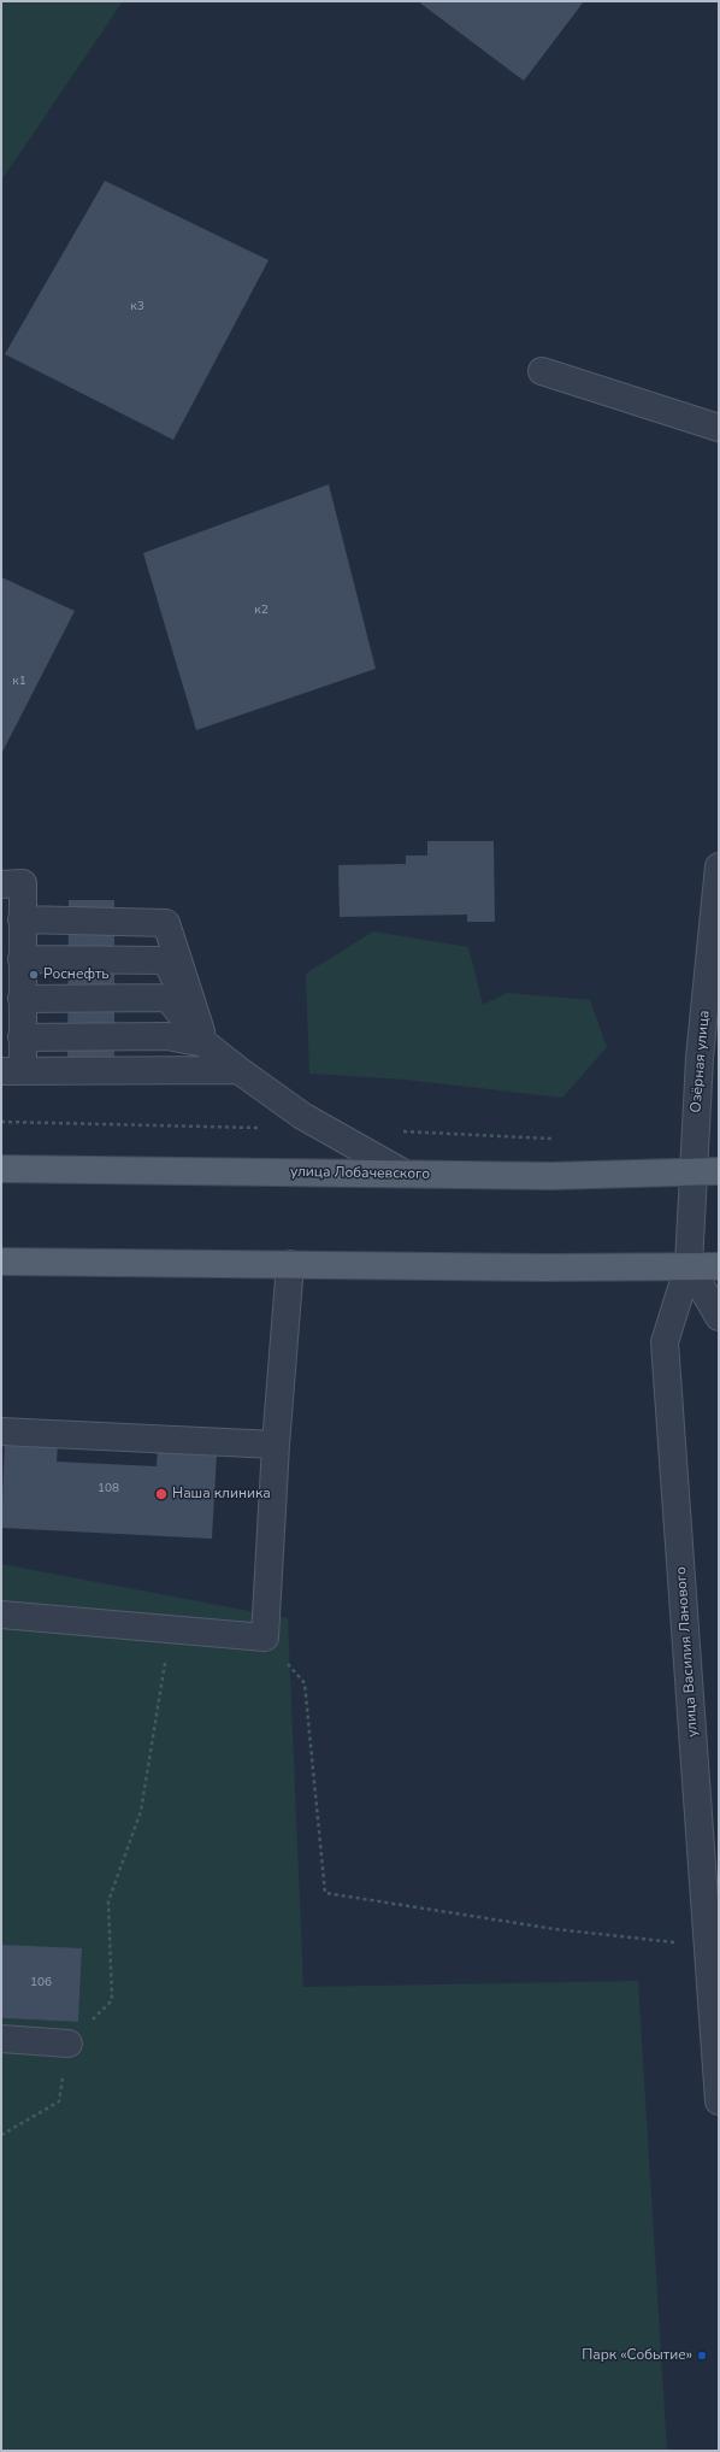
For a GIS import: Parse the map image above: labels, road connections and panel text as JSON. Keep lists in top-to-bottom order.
{
  "streets": {
    "main road": ["улица Лобачевского"],
    "street": ["Озёрная улица", "улица Василия Ланового"]
  },
  "crossings": [
    ["Озёрная улица", "улица Лобачевского"],
    ["Озёрная улица", "улица Василия Ланового"]
  ],
  "places": ["Роснефть", "Наша клиника", "Парк «Событие»"],
  "house_numbers": [
    "к3",
    "к2",
    "к1",
    "108",
    "106"
  ]
}
